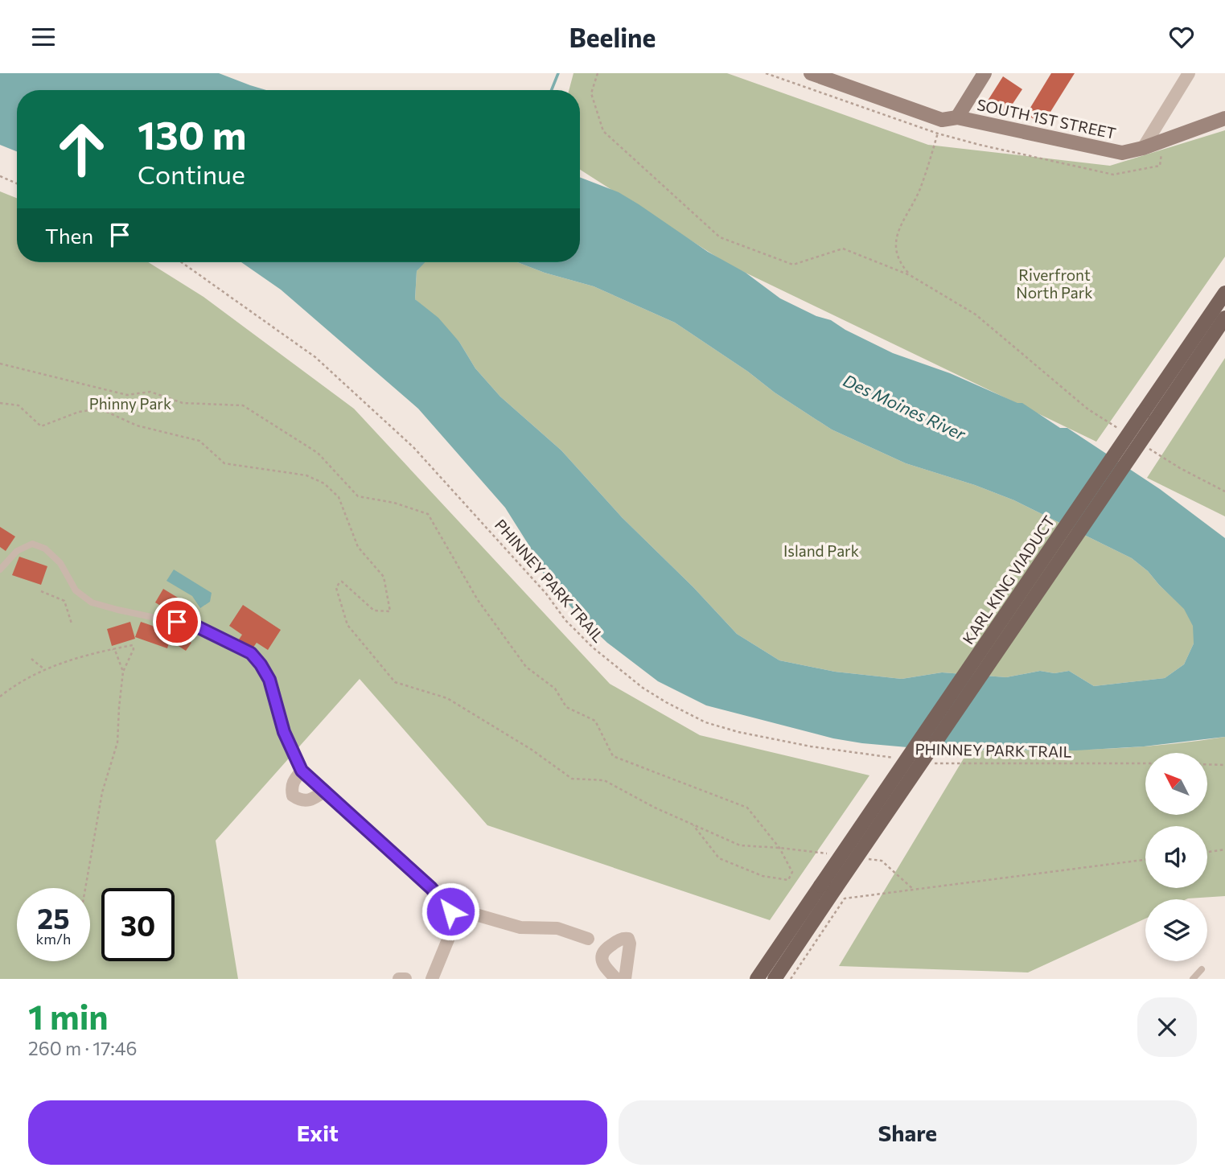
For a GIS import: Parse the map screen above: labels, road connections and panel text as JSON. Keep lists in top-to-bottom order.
{
  "streets": {
    "main road": ["KARL KING VIADUCT"],
    "street": ["SOUTH 1ST STREET"],
    "path": ["PHINNEY PARK TRAIL"]
  },
  "water": ["Des Moines River"],
  "parks": ["Riverfront North Park", "Phinny Park", "Island Park"],
  "north": "top left",
  "page": {
    "header": "Beeline",
    "turn": ["130 m", "Continue"],
    "then": "Then",
    "speed": "25 km/h",
    "limit": "30",
    "heading": ["1 min", "260 m · 17:46"],
    "buttons": ["Exit", "Share"]
  }
}
